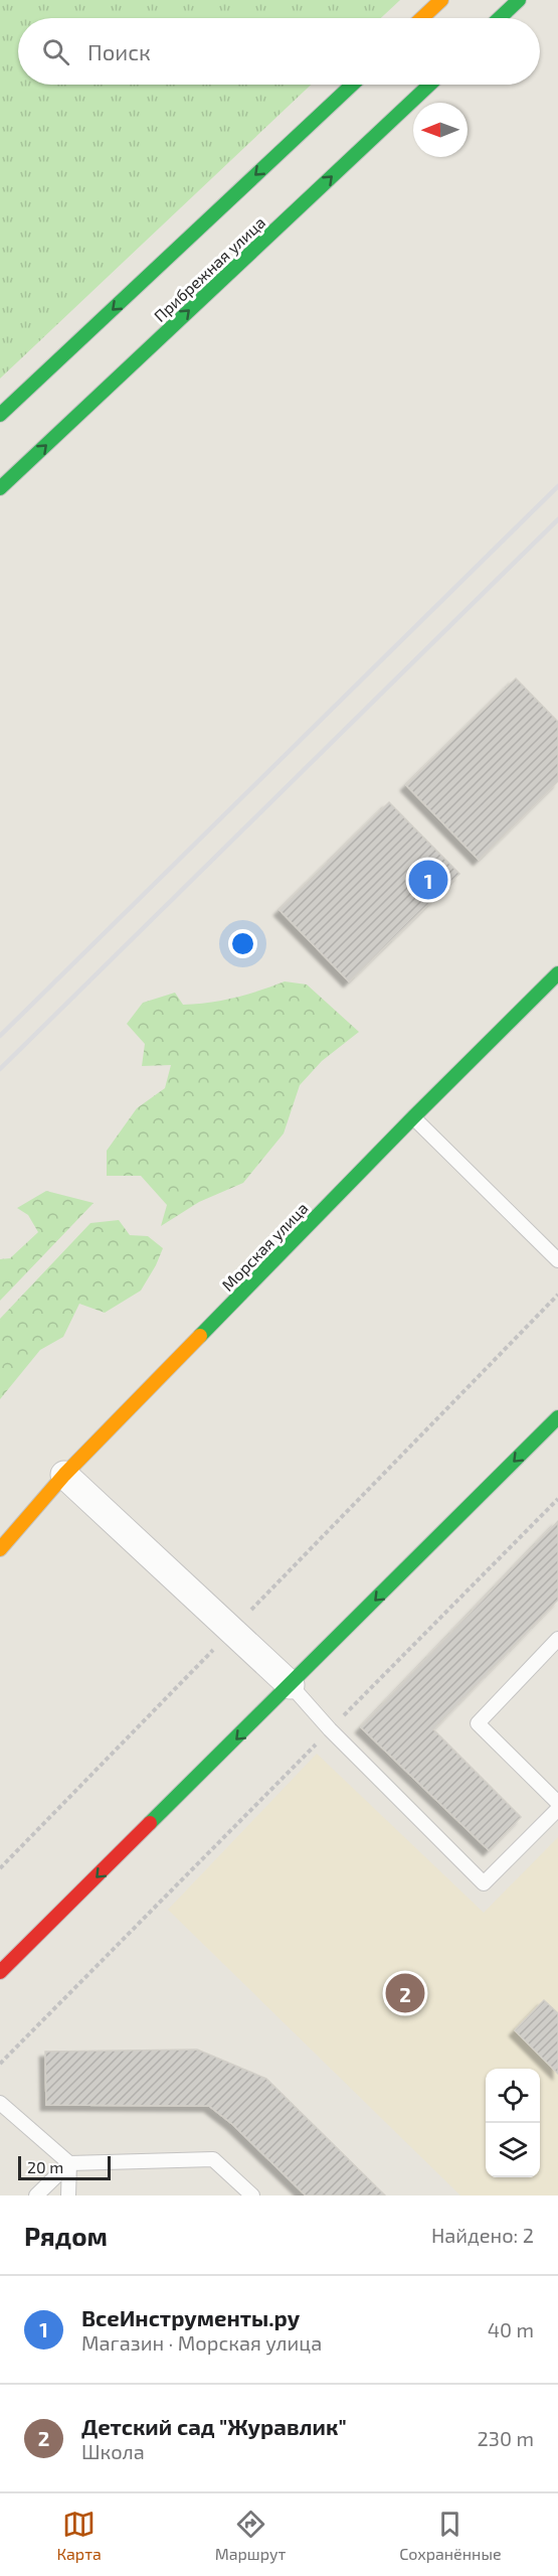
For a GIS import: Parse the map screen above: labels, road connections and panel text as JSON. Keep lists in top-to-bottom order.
{
  "streets": {
    "main road": ["Прибрежная улица", "Морская улица"]
  },
  "scale_bar": "20 m",
  "north": "left",
  "page": {
    "search": "Поиск",
    "pins": ["1", "2"],
    "scale": "20 m",
    "heading": ["Рядом", "Найдено: 2"],
    "list": [
      {
        "mark": "1",
        "name": "ВсеИнструменты.ру",
        "note": "Магазин · Морская улица",
        "value": "40 m"
      },
      {
        "mark": "2",
        "name": "Детский сад \"Журавлик\"",
        "note": "Школа",
        "value": "230 m"
      }
    ],
    "nav": ["Карта", "Маршрут", "Сохранённые"]
  }
}
